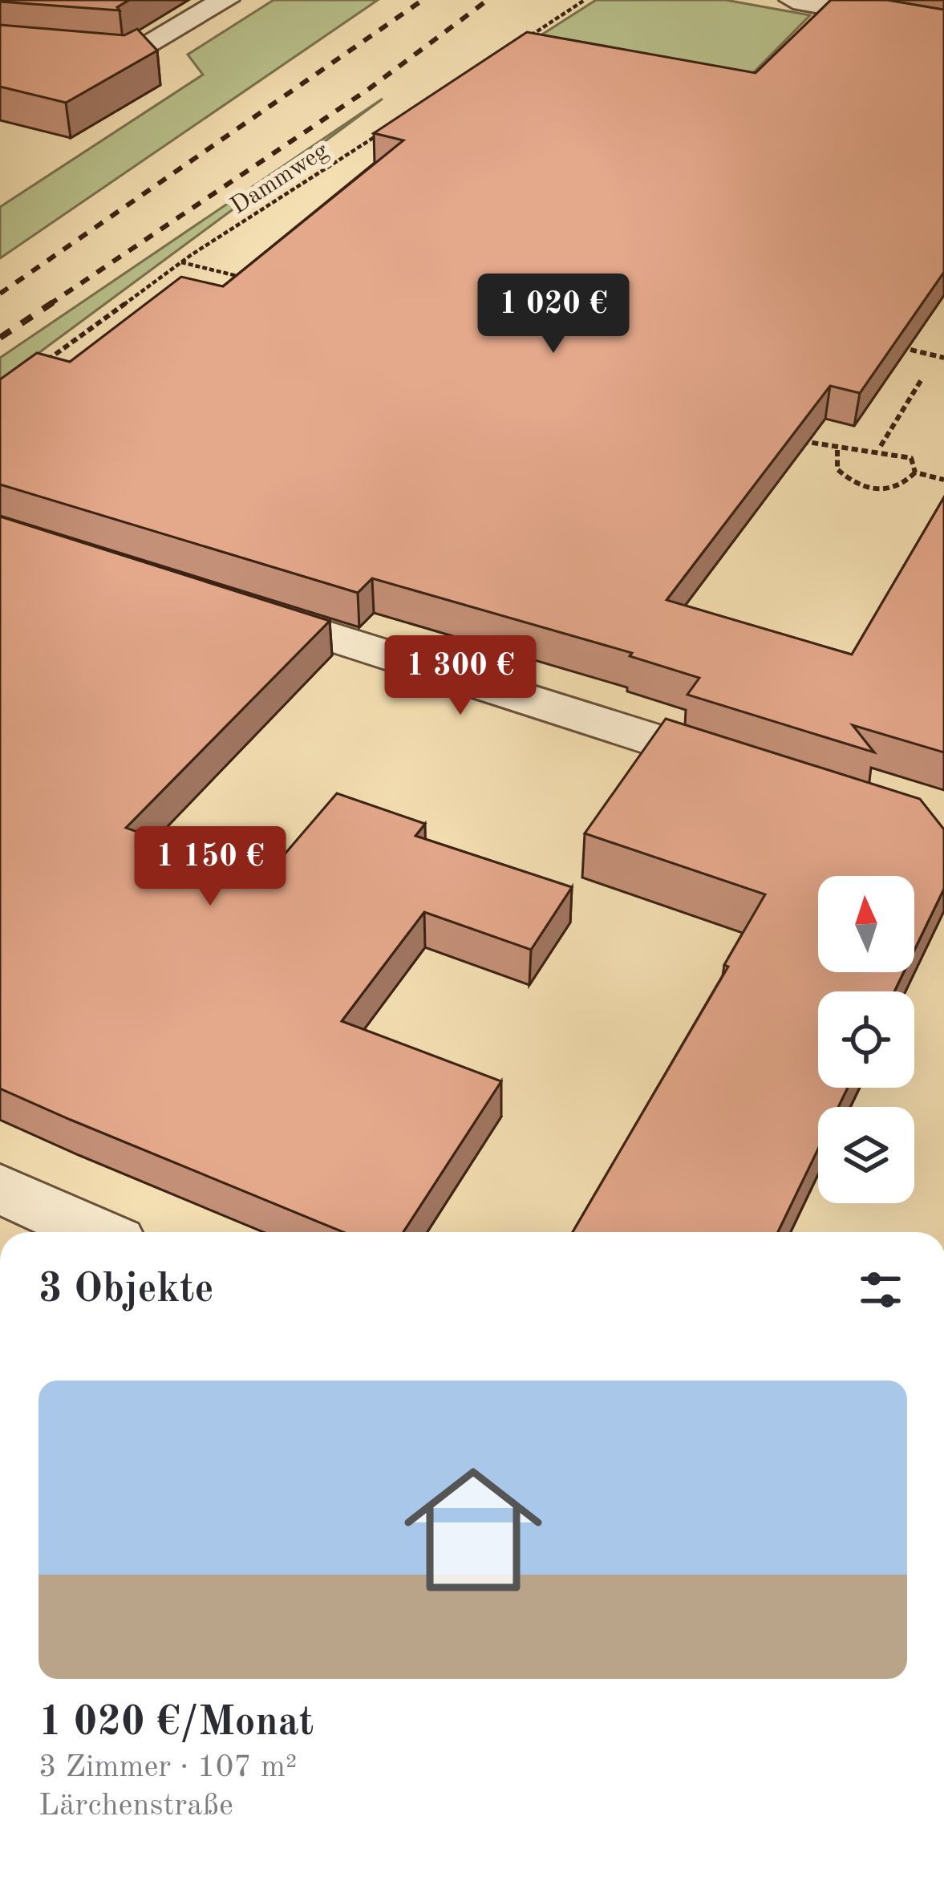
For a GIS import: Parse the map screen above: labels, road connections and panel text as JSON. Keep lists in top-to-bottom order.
{
  "streets": {
    "path": ["Dammweg"]
  },
  "north": "top",
  "page": {
    "price": ["1 020 €", "1 300 €", "1 150 €"],
    "heading": "3 Objekte",
    "list": [
      {
        "name": "1 020 €/Monat",
        "note": "3 Zimmer · 107 m² · Lärchenstraße"
      }
    ]
  }
}
